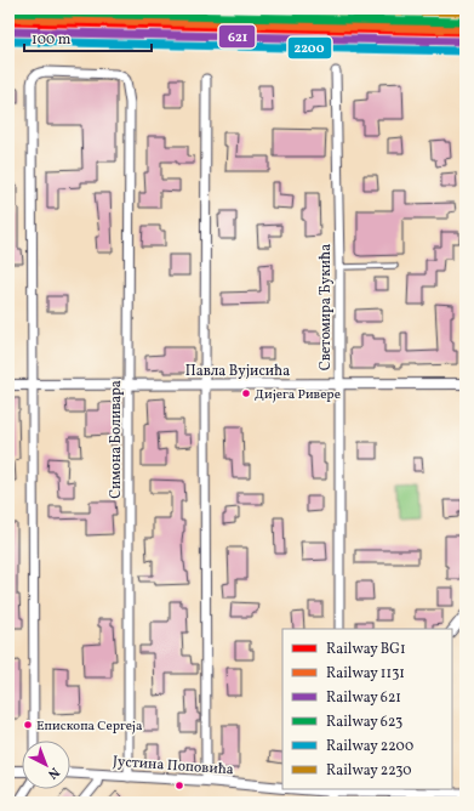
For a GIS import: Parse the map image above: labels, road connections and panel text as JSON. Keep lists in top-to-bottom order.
{
  "streets": {
    "street": [
      "Светомира Ђукића",
      "Павла Вујисића",
      "Симона Боливара",
      "Јустина Поповића"
    ]
  },
  "crossings": [
    ["Светомира Ђукића", "Павла Вујисића"],
    ["Павла Вујисића", "Симона Боливара"],
    ["Симона Боливара", "Јустина Поповића"]
  ],
  "places": ["Дијега Ривере", "Епископа Сергеја"],
  "lines": [
    "rail line 2230",
    "rail line 623",
    "rail line 1131",
    "rail line BG1",
    "rail line 621",
    "rail line 2200"
  ],
  "legend": [
    "Railway BG1",
    "Railway 1131",
    "Railway 621",
    "Railway 623",
    "Railway 2200",
    "Railway 2230"
  ],
  "scale_bar": "100 m",
  "north": "bottom right"
}
